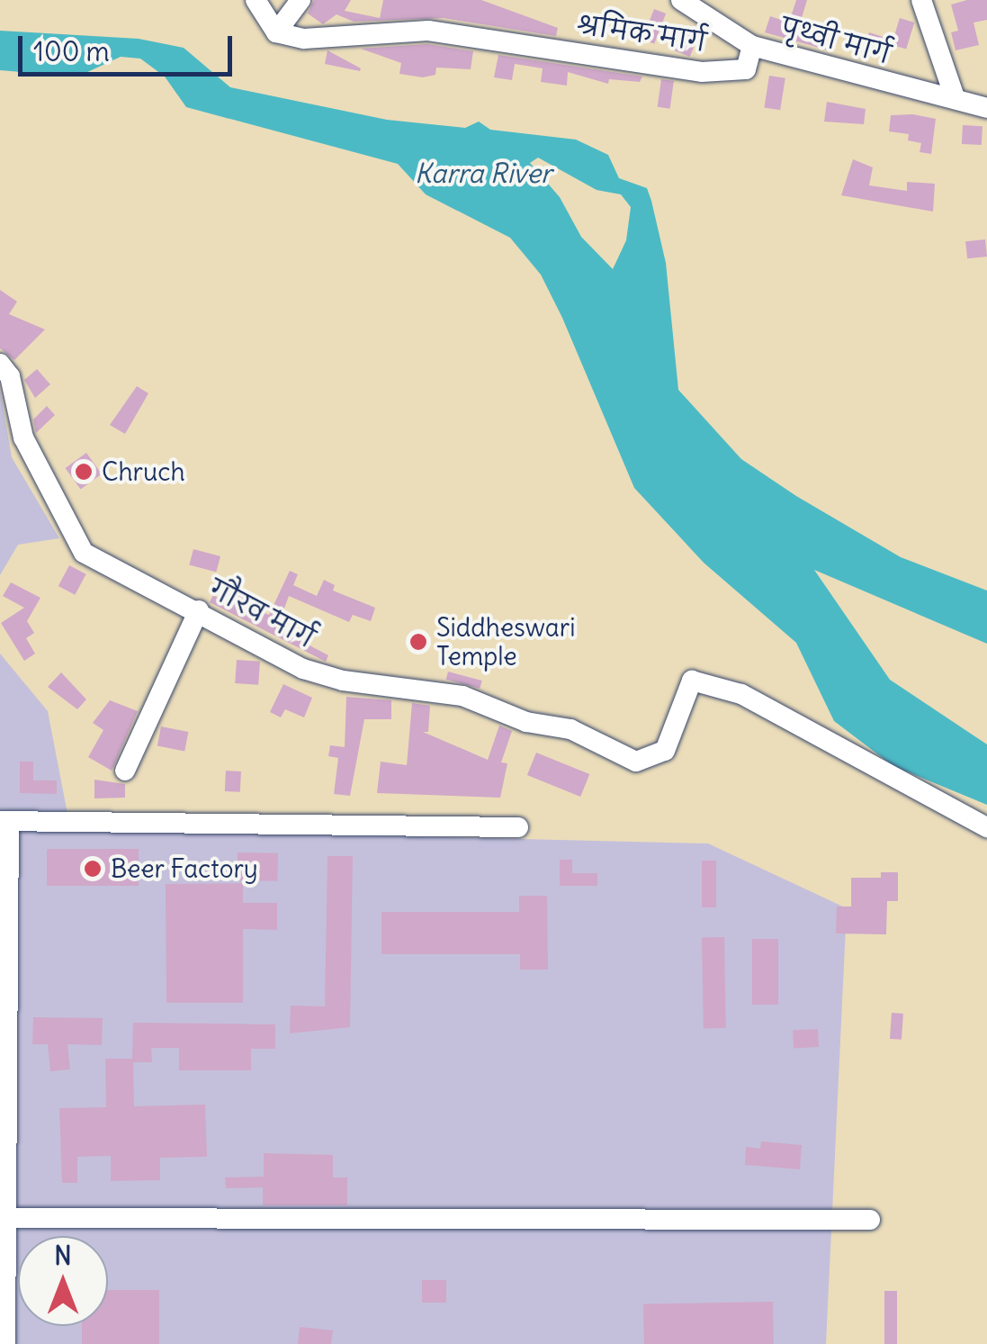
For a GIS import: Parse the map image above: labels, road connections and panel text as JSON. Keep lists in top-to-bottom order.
{
  "streets": {
    "street": ["श्रमिक मार्ग", "पृथ्वी मार्ग", "गौरव मार्ग"]
  },
  "crossings": [
    ["श्रमिक मार्ग", "पृथ्वी मार्ग"]
  ],
  "water": ["Karra River"],
  "places": ["Chruch", "Siddheswari Temple", "Beer Factory"],
  "scale_bar": "100 m",
  "north": "top"
}
